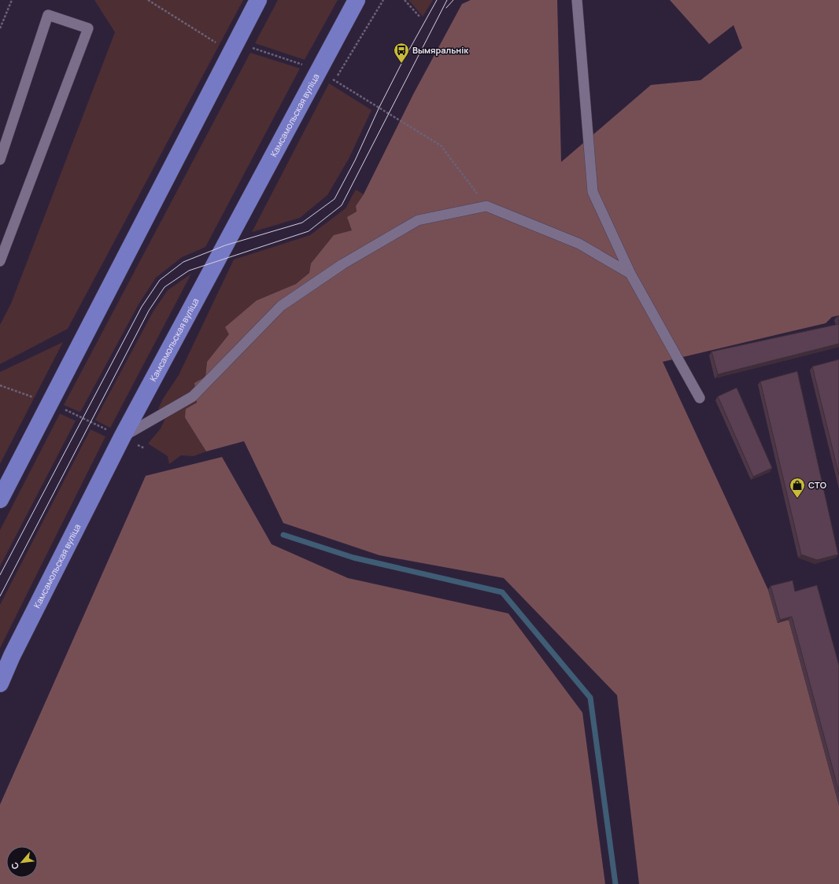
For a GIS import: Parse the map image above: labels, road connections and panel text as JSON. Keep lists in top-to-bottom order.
{
  "streets": {
    "main road": ["Камсамольская вуліца"]
  },
  "places": {
    "bus stop": ["Вымяральнік"],
    "shop": ["СТО"]
  },
  "north": "bottom left"
}
